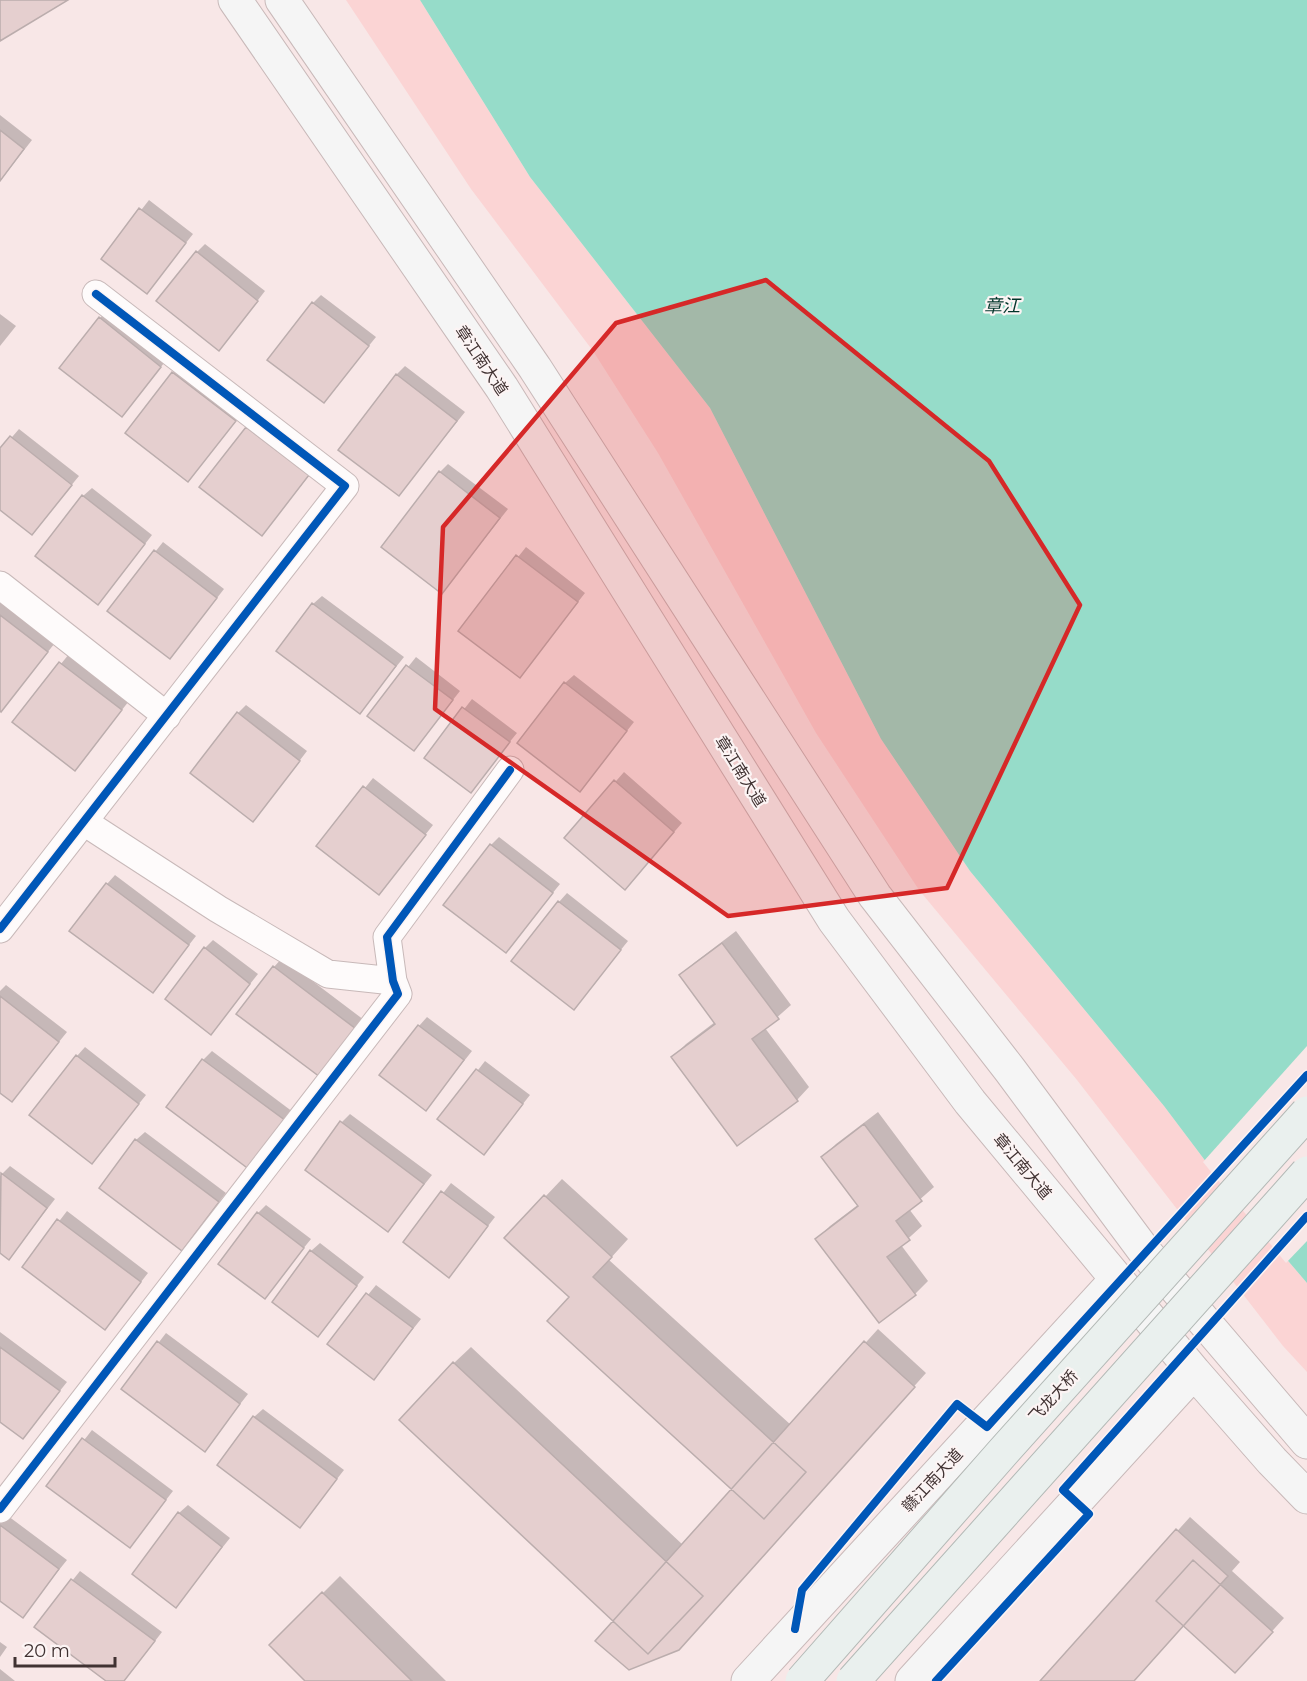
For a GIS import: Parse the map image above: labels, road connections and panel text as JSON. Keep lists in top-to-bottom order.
{
  "streets": {
    "main road": ["章江南大道", "飞龙大桥", "赣江南大道"]
  },
  "crossings": [
    ["章江南大道", "赣江南大道"]
  ],
  "water": ["章江"],
  "scale_bar": "20 m"
}
